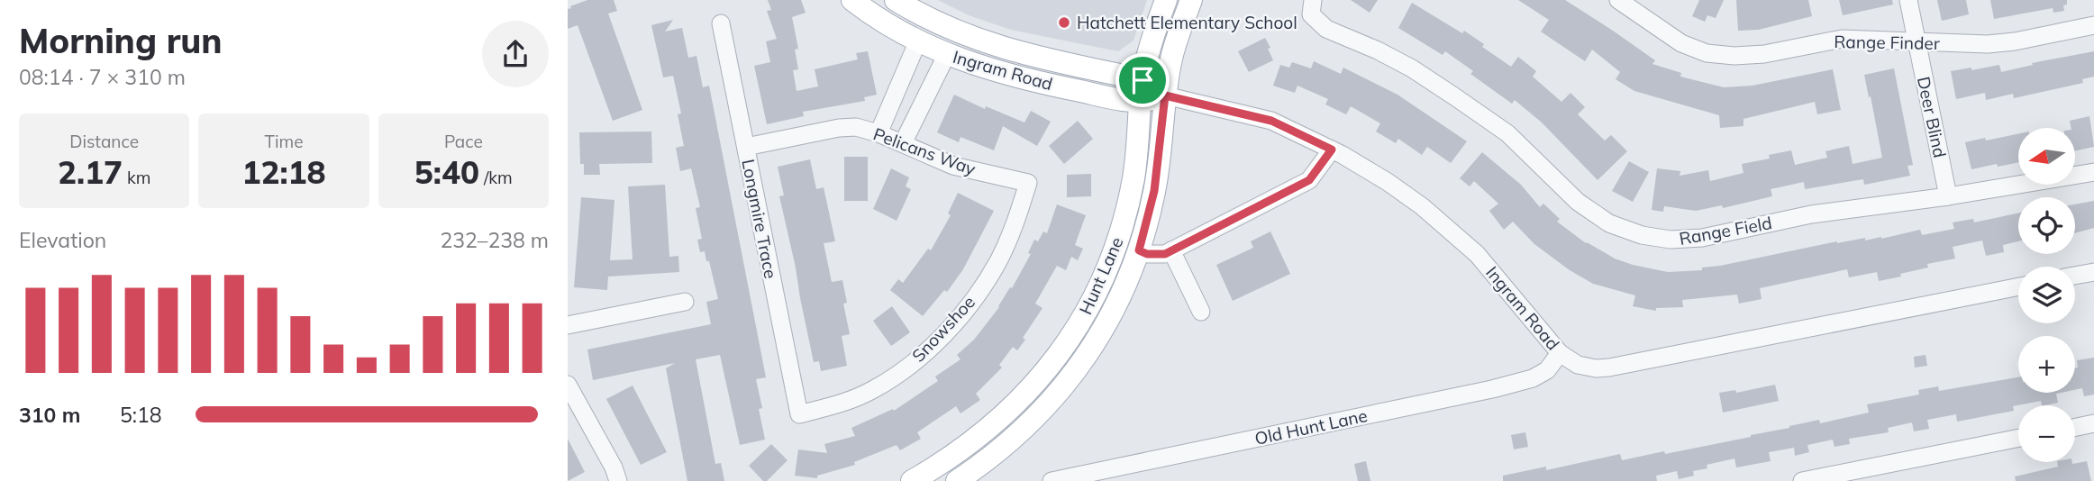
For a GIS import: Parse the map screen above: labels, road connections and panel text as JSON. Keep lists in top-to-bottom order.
{
  "streets": {
    "main road": ["Ingram Road", "Hunt Lane"],
    "street": [
      "Range Finder",
      "Deer Blind",
      "Pelicans Way",
      "Longmire Trace",
      "Range Field",
      "Snowshoe",
      "Old Hunt Lane"
    ]
  },
  "crossings": [
    ["Range Finder", "Deer Blind"],
    ["Ingram Road", "Hunt Lane"],
    ["Ingram Road", "Old Hunt Lane"],
    ["Deer Blind", "Range Field"],
    ["Pelicans Way", "Longmire Trace"],
    ["Pelicans Way", "Snowshoe"],
    ["Longmire Trace", "Snowshoe"]
  ],
  "places": ["Hatchett Elementary School"],
  "north": "left",
  "page": {
    "heading": ["Morning run", "08:14 · 7 × 310 m"],
    "stats": [
      ["Distance", "2.17 km"],
      ["Time", "12:18"],
      ["Pace", "5:40 /km"]
    ],
    "map_buttons": ["+", "−"],
    "chart": ["Elevation", "232–238 m"],
    "list": [
      {
        "name": "310 m",
        "note": "5:18"
      }
    ]
  }
}
